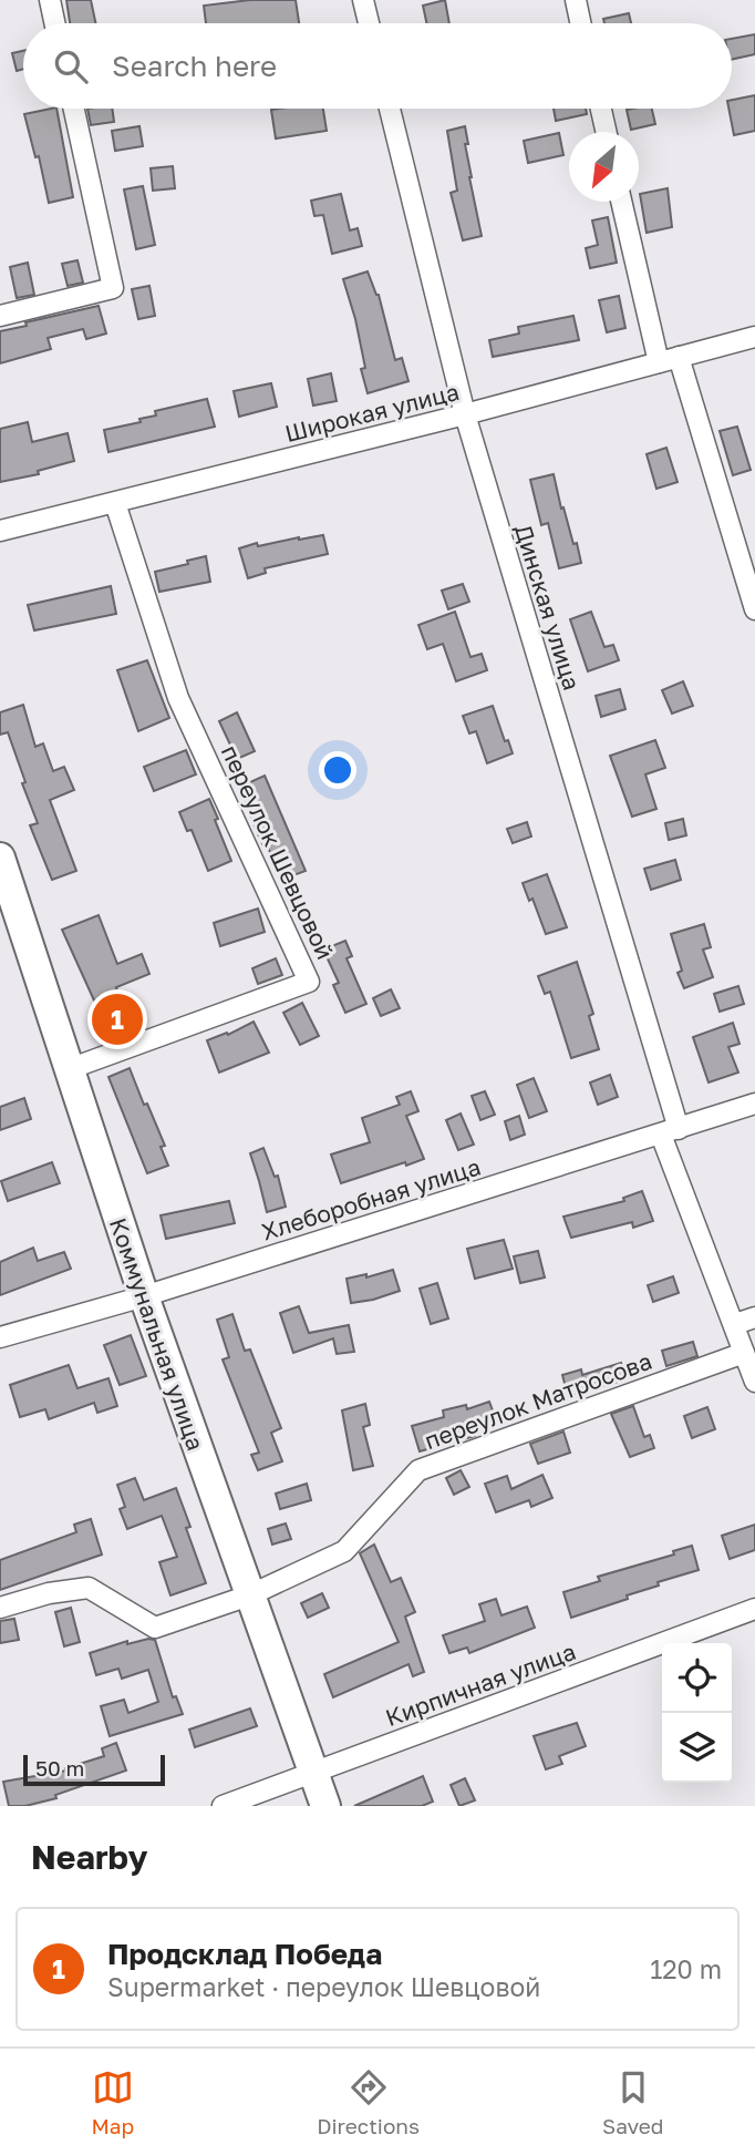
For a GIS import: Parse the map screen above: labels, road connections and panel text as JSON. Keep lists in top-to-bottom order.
{
  "streets": {
    "street": [
      "Широкая улица",
      "Динская улица",
      "переулок Шевцовой",
      "Хлеборобная улица",
      "Коммунальная улица",
      "переулок Матросова",
      "Кирпичная улица"
    ]
  },
  "crossings": [
    ["Широкая улица", "Динская улица"],
    ["Широкая улица", "переулок Шевцовой"],
    ["Динская улица", "Хлеборобная улица"],
    ["Динская улица", "переулок Матросова"],
    ["переулок Шевцовой", "Коммунальная улица"],
    ["Хлеборобная улица", "Коммунальная улица"],
    ["Коммунальная улица", "переулок Матросова"],
    ["Коммунальная улица", "Кирпичная улица"]
  ],
  "scale_bar": "50 m",
  "north": "bottom left",
  "page": {
    "search": "Search here",
    "pins": "1",
    "scale": "50 m",
    "heading": "Nearby",
    "list": [
      {
        "mark": "1",
        "name": "Продсклад Победа",
        "note": "Supermarket · переулок Шевцовой",
        "value": "120 m"
      }
    ],
    "nav": ["Map", "Directions", "Saved"]
  }
}
